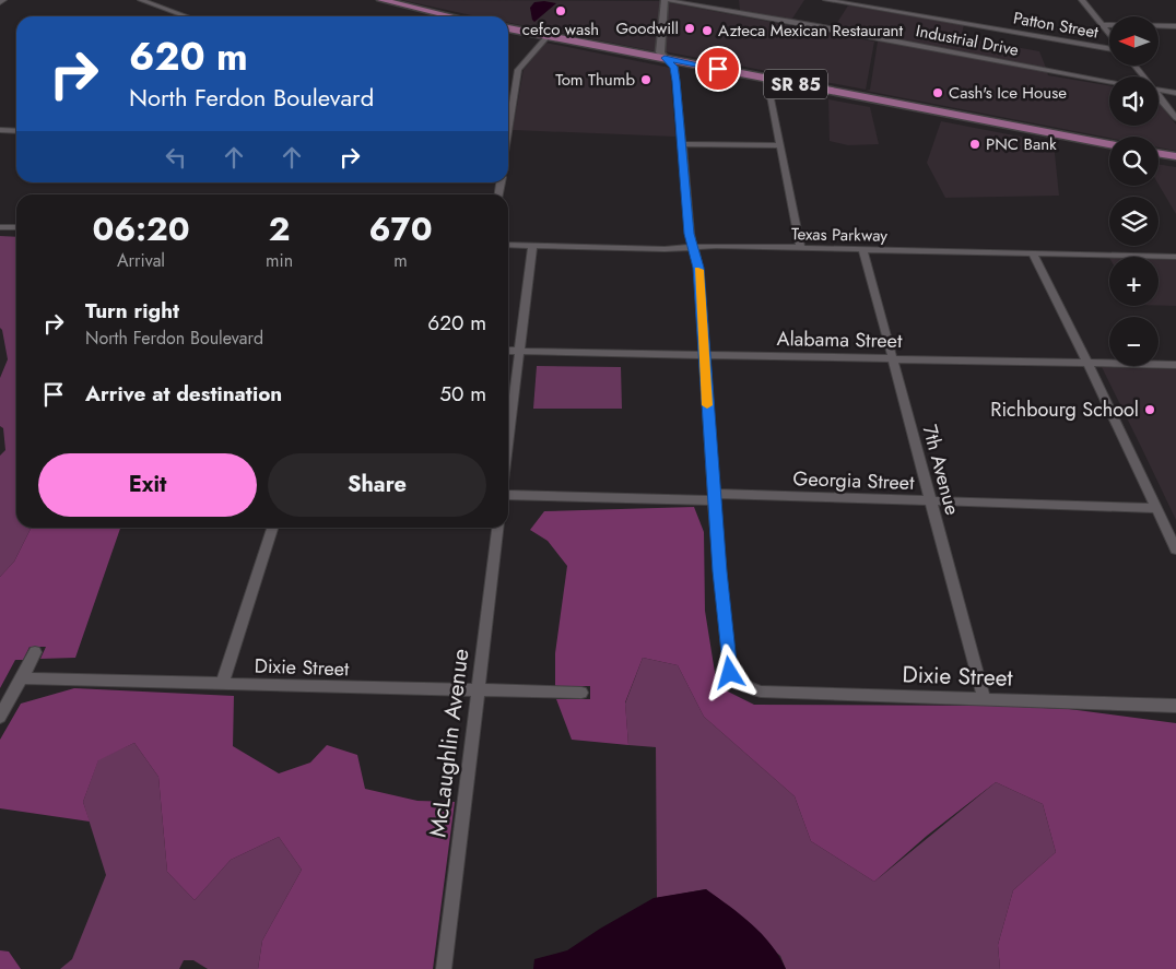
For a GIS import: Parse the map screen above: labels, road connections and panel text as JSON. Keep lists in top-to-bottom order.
{
  "streets": {
    "main road": ["SR 85"],
    "street": [
      "Patton Street",
      "Industrial Drive",
      "Texas Parkway",
      "Alabama Street",
      "7th Avenue",
      "Georgia Street",
      "Dixie Street",
      "McLaughlin Avenue"
    ]
  },
  "crossings": [
    ["Texas Parkway", "7th Avenue"],
    ["Alabama Street", "7th Avenue"],
    ["7th Avenue", "Georgia Street"],
    ["7th Avenue", "Dixie Street"],
    ["Georgia Street", "Dixie Street"],
    ["Dixie Street", "McLaughlin Avenue"]
  ],
  "places": [
    "cefco wash",
    "Goodwill",
    "Azteca Mexican Restaurant",
    "Tom Thumb",
    "Cash's Ice House",
    "PNC Bank",
    "Richbourg School"
  ],
  "north": "left",
  "page": {
    "map_buttons": ["+", "−"],
    "turn": ["620 m", "North Ferdon Boulevard"],
    "eta": [
      "06:20",
      "Arrival",
      "2",
      "min",
      "670",
      "m"
    ],
    "list": [
      {
        "name": "Turn right",
        "note": "North Ferdon Boulevard",
        "value": "620 m"
      },
      {
        "name": "Arrive at destination",
        "value": "50 m"
      }
    ],
    "buttons": ["Exit", "Share"]
  }
}
